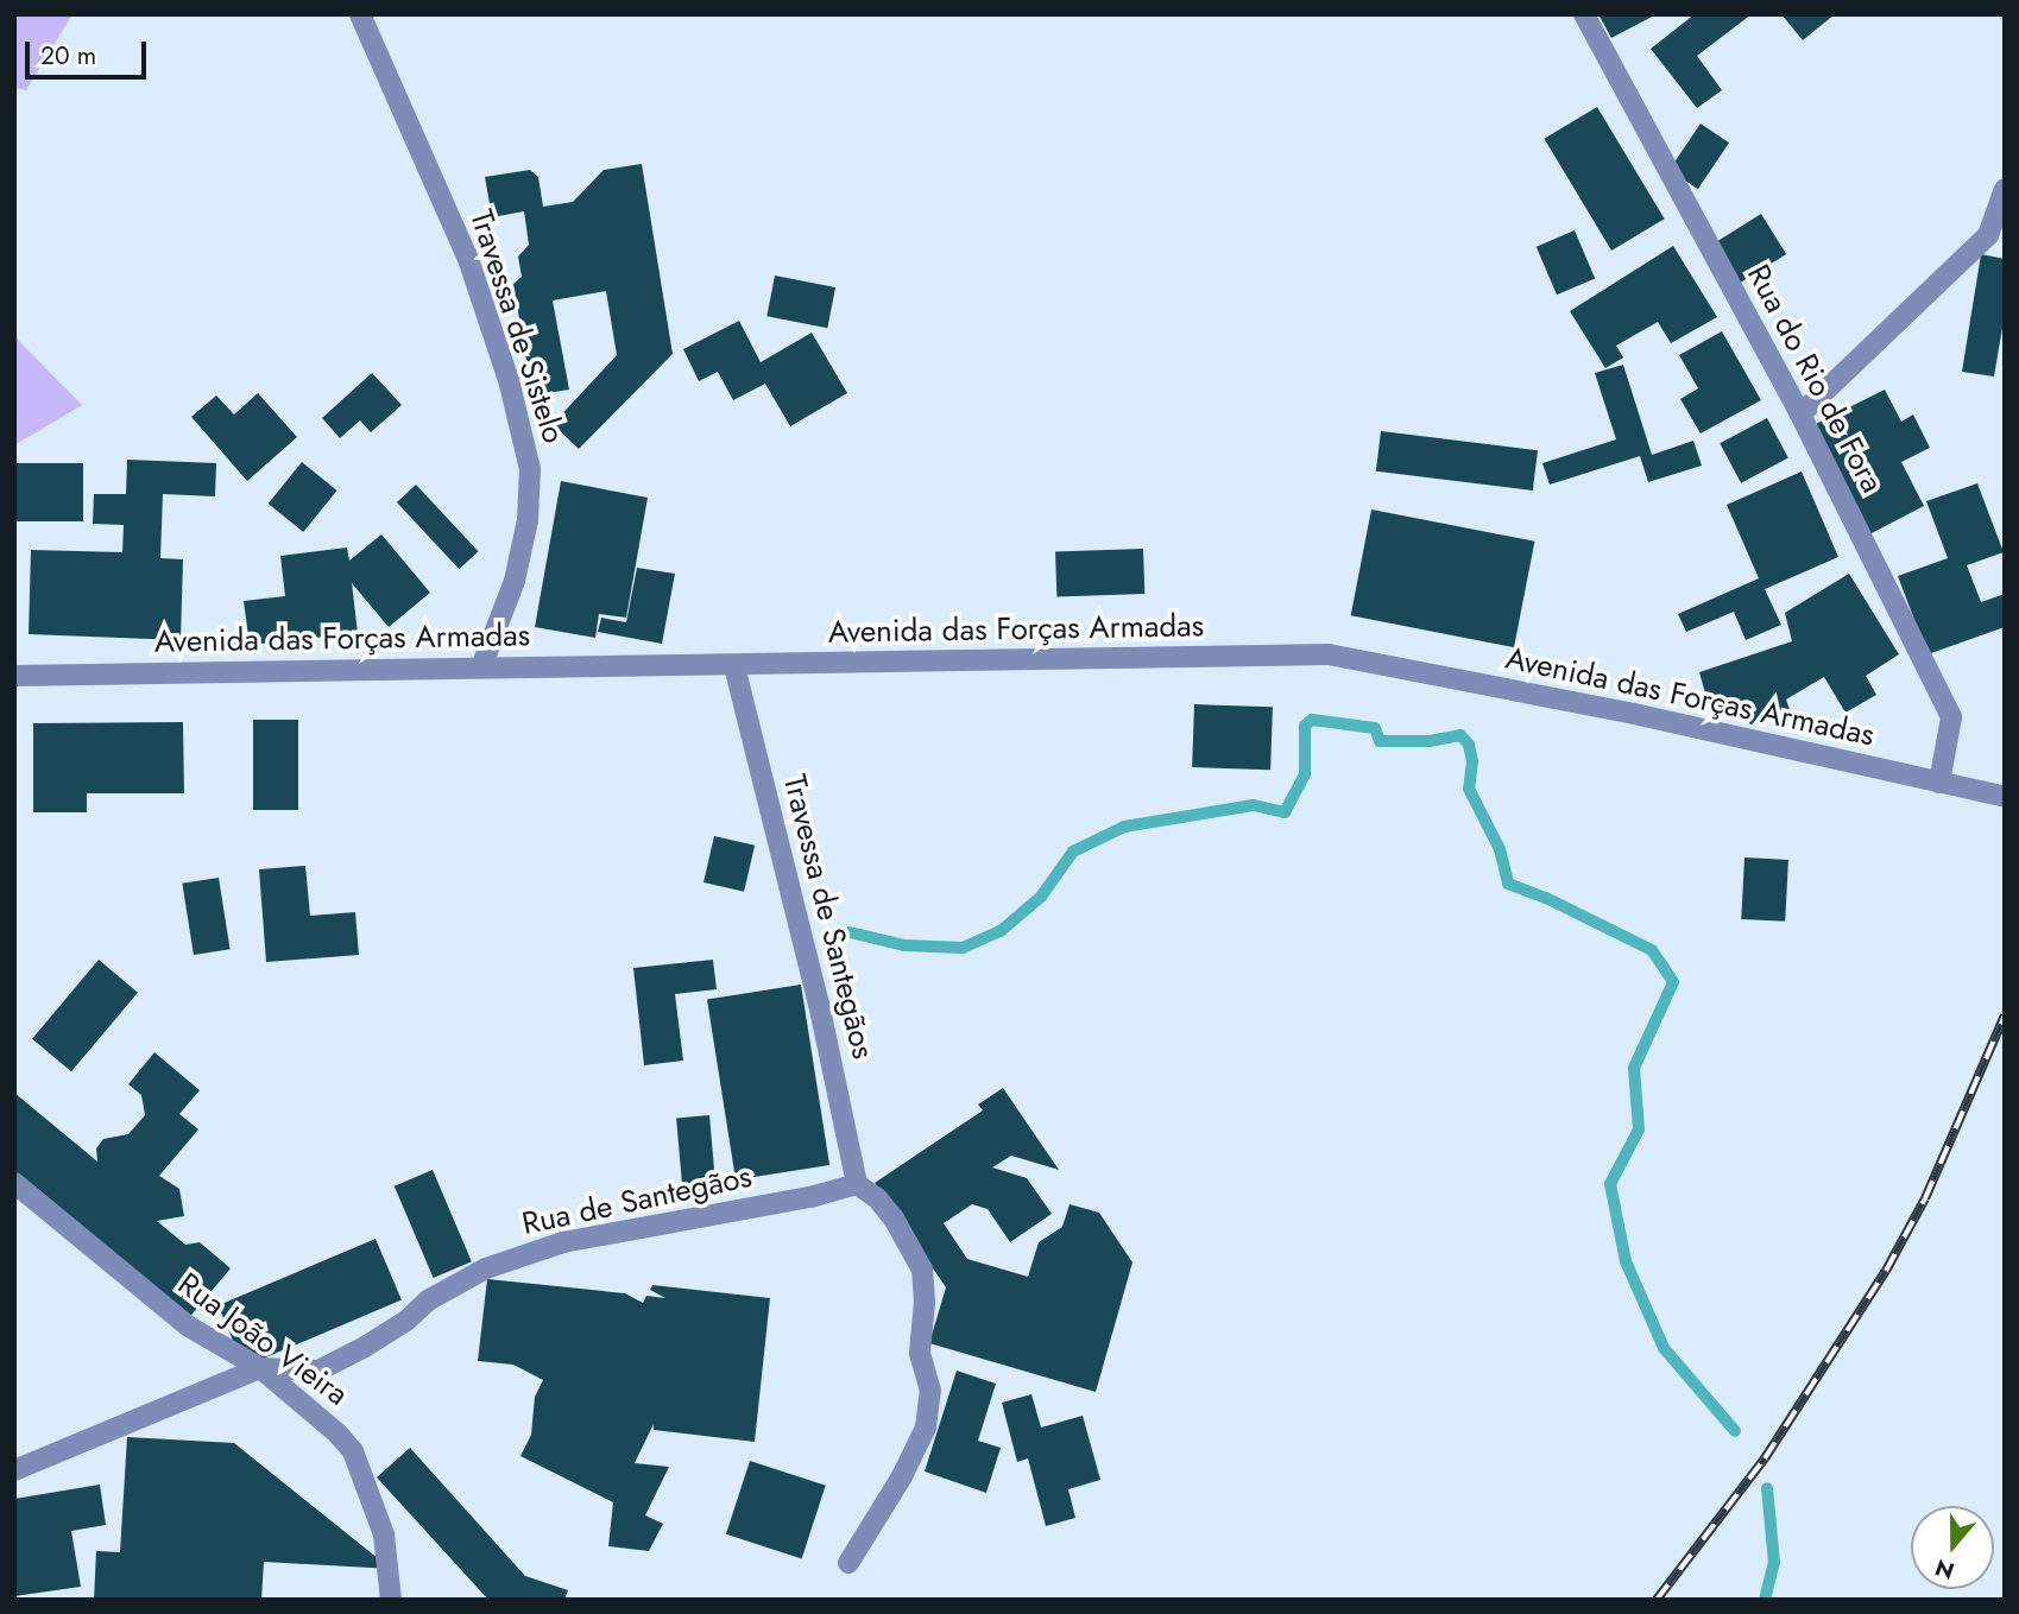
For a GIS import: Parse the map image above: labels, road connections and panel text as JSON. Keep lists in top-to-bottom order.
{
  "streets": {
    "street": [
      "Travessa de Sistelo",
      "Rua do Rio de Fora",
      "Avenida das Forças Armadas",
      "Travessa de Santegãos",
      "Rua de Santegãos",
      "Rua João Vieira"
    ]
  },
  "crossings": [
    ["Travessa de Sistelo", "Avenida das Forças Armadas"],
    ["Rua do Rio de Fora", "Avenida das Forças Armadas"],
    ["Avenida das Forças Armadas", "Travessa de Santegãos"],
    ["Travessa de Santegãos", "Rua de Santegãos"],
    ["Rua de Santegãos", "Rua João Vieira"]
  ],
  "scale_bar": "20 m",
  "north": "bottom"
}
